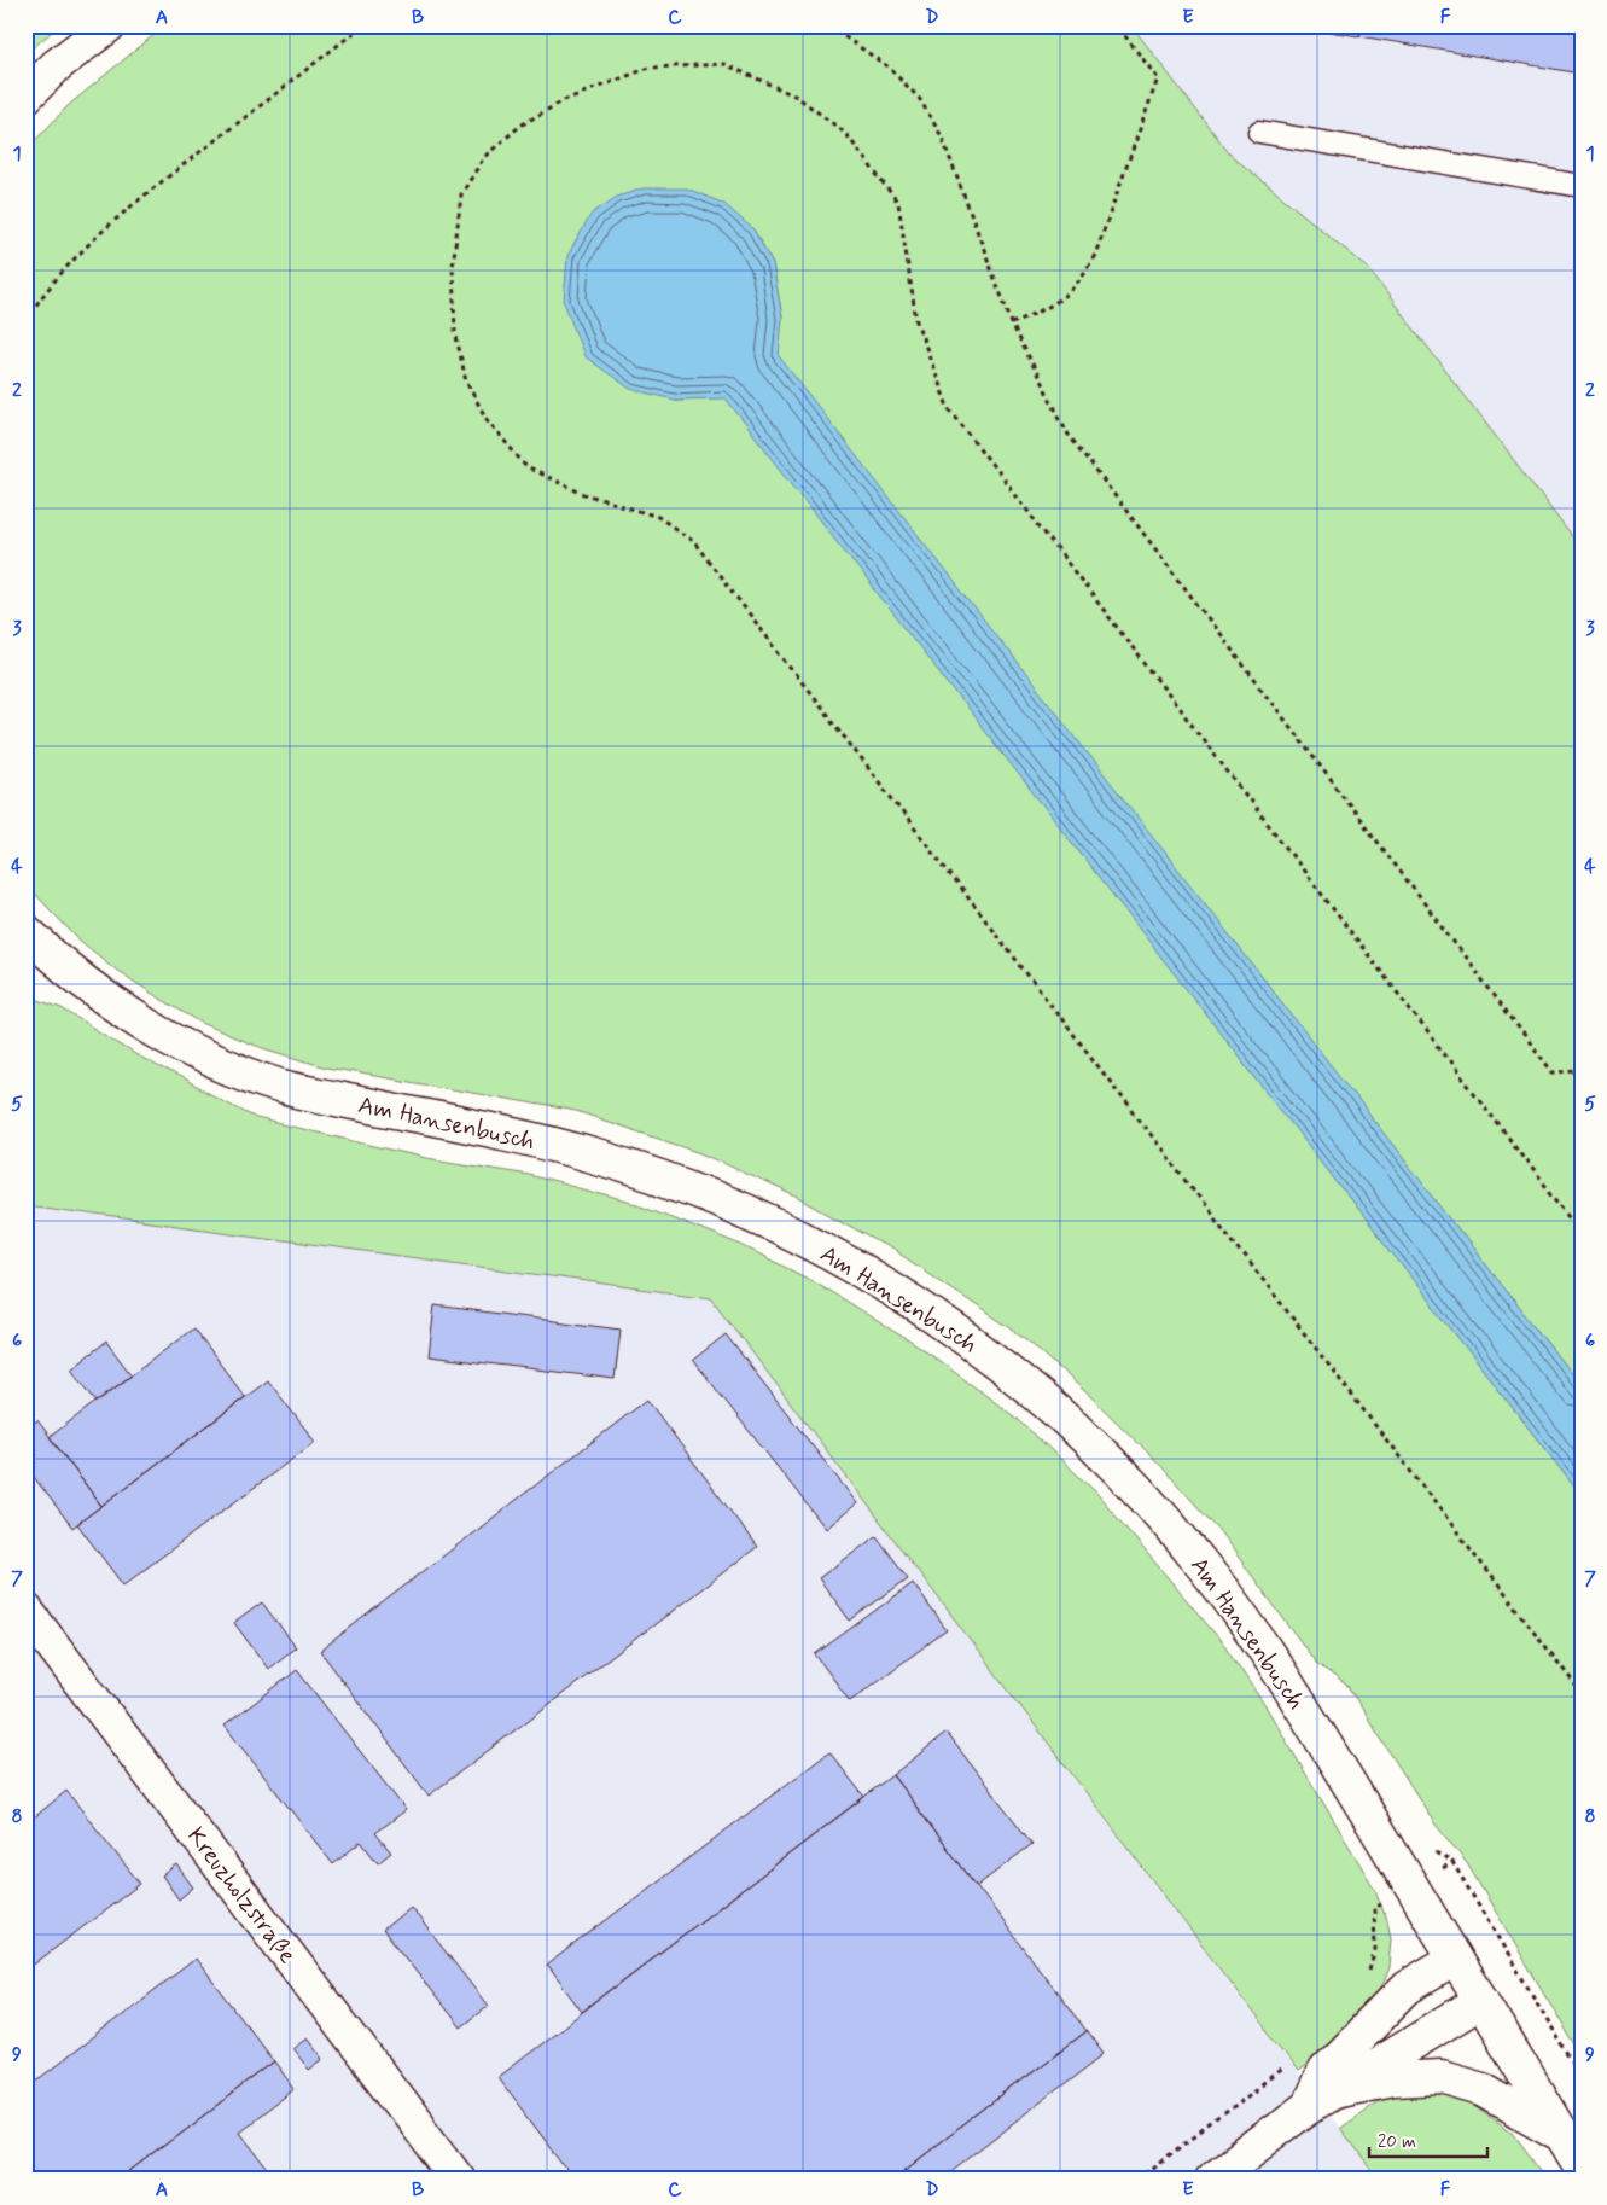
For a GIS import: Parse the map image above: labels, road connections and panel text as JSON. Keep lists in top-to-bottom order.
{
  "streets": {
    "main road": ["Am Hansenbusch", "Kreuzholzstraße"]
  },
  "scale_bar": "20 m",
  "grid": {
    "columns": [
      "A",
      "B",
      "C",
      "D",
      "E",
      "F"
    ],
    "rows": [
      "1",
      "2",
      "3",
      "4",
      "5",
      "6",
      "7",
      "8",
      "9"
    ]
  }
}
